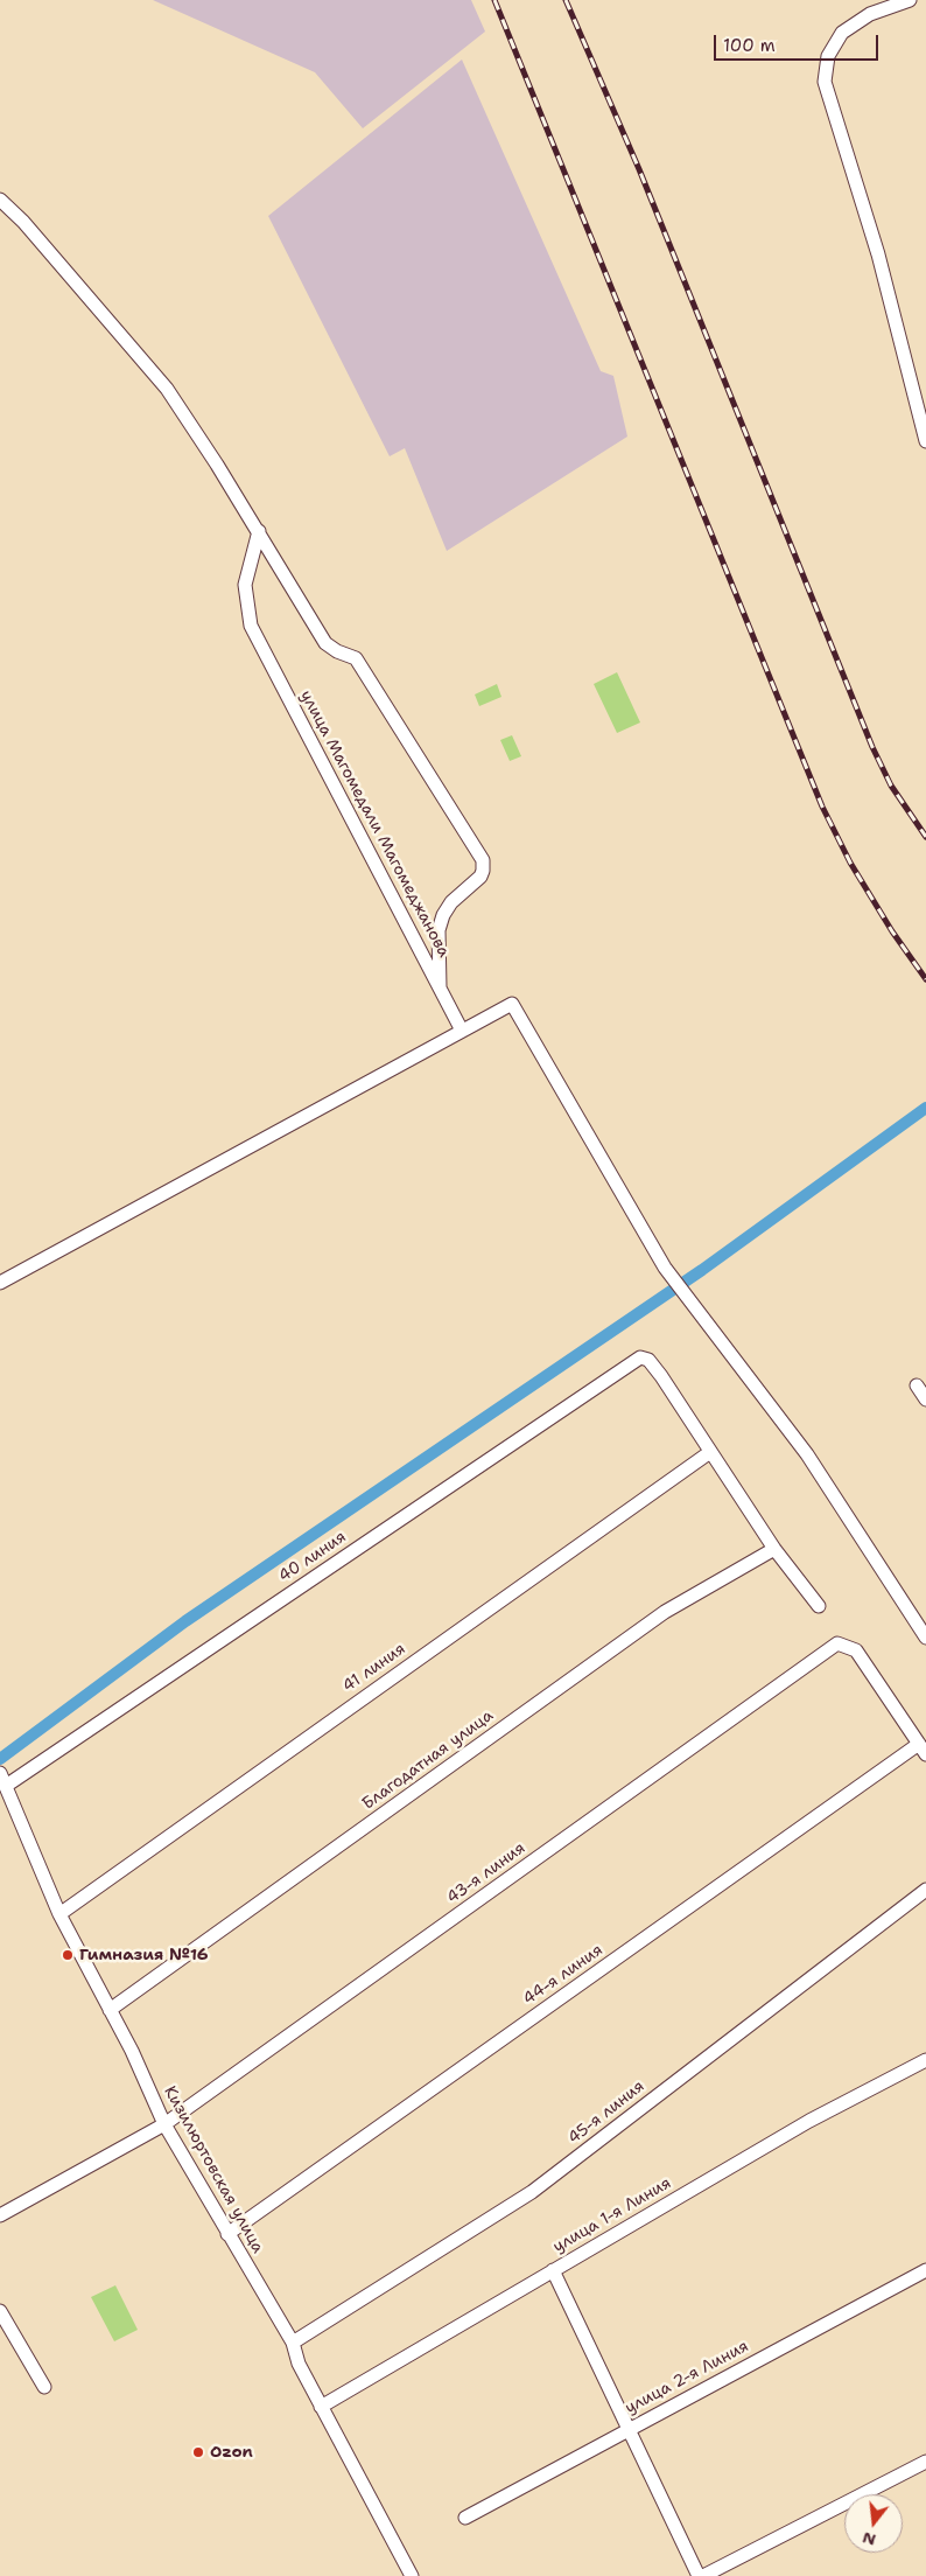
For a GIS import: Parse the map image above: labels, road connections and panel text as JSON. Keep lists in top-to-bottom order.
{
  "streets": {
    "street": [
      "улица Магомедали Магомеджановa",
      "40 линия",
      "41 линия",
      "Благодатная улица",
      "43-я линия",
      "44-я линия",
      "45-я линия",
      "Кизилюртовская улица",
      "улица 1-я Линия",
      "улица 2-я Линия"
    ]
  },
  "crossings": [
    ["40 линия", "41 линия"],
    ["40 линия", "Кизилюртовская улица"],
    ["41 линия", "Кизилюртовская улица"],
    ["Благодатная улица", "Кизилюртовская улица"],
    ["43-я линия", "44-я линия"],
    ["43-я линия", "Кизилюртовская улица"],
    ["44-я линия", "Кизилюртовская улица"],
    ["45-я линия", "Кизилюртовская улица"],
    ["Кизилюртовская улица", "улица 1-я Линия"]
  ],
  "places": ["Гимназия №16", "Ozon"],
  "scale_bar": "100 m",
  "north": "bottom"
}
